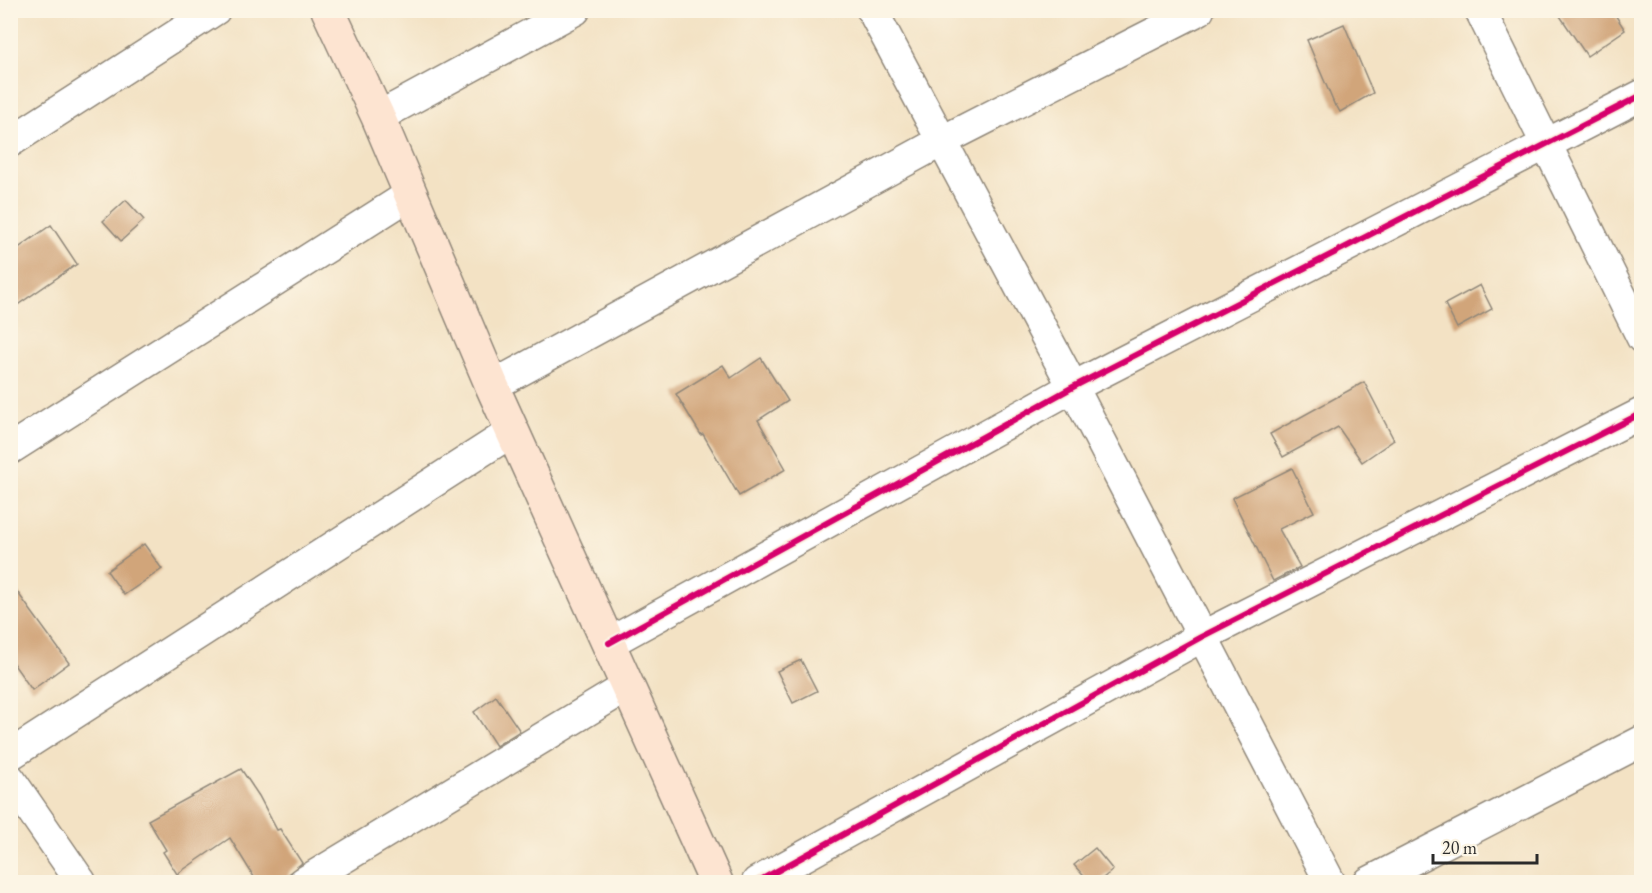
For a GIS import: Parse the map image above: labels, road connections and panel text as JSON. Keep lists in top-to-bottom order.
{
  "scale_bar": "20 m"
}
